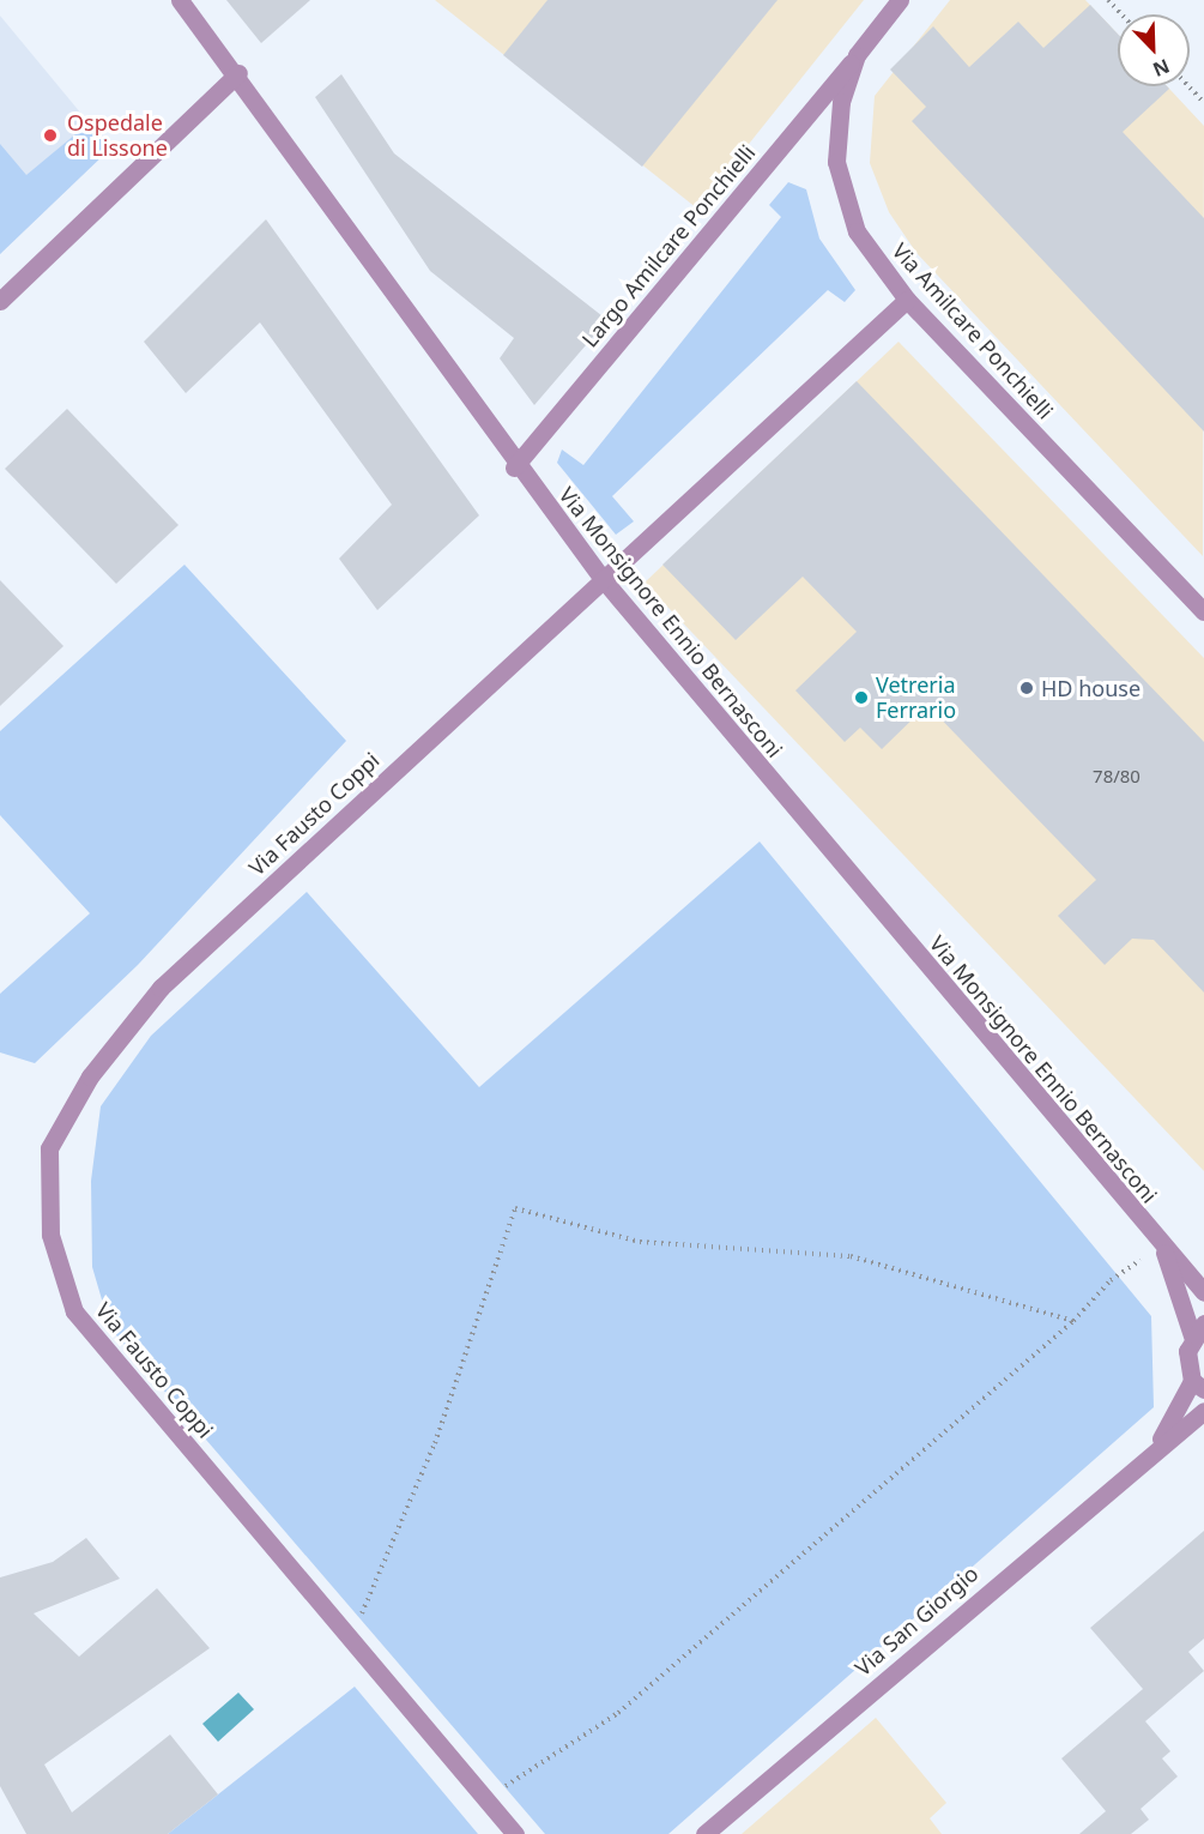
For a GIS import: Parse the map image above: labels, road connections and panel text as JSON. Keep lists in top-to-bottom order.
{
  "streets": {
    "street": [
      "Largo Amilcare Ponchielli",
      "Via Amilcare Ponchielli",
      "Via Monsignore Ennio Bernasconi",
      "Via Fausto Coppi",
      "Via San Giorgio"
    ]
  },
  "crossings": [
    ["Largo Amilcare Ponchielli", "Via Amilcare Ponchielli"],
    ["Largo Amilcare Ponchielli", "Via Monsignore Ennio Bernasconi"],
    ["Via Monsignore Ennio Bernasconi", "Via Fausto Coppi"],
    ["Via Monsignore Ennio Bernasconi", "Via San Giorgio"]
  ],
  "places": ["Ospedale di Lissone", "HD house", "Vetreria Ferrario"],
  "house_numbers": ["78/80"],
  "north": "bottom right"
}
